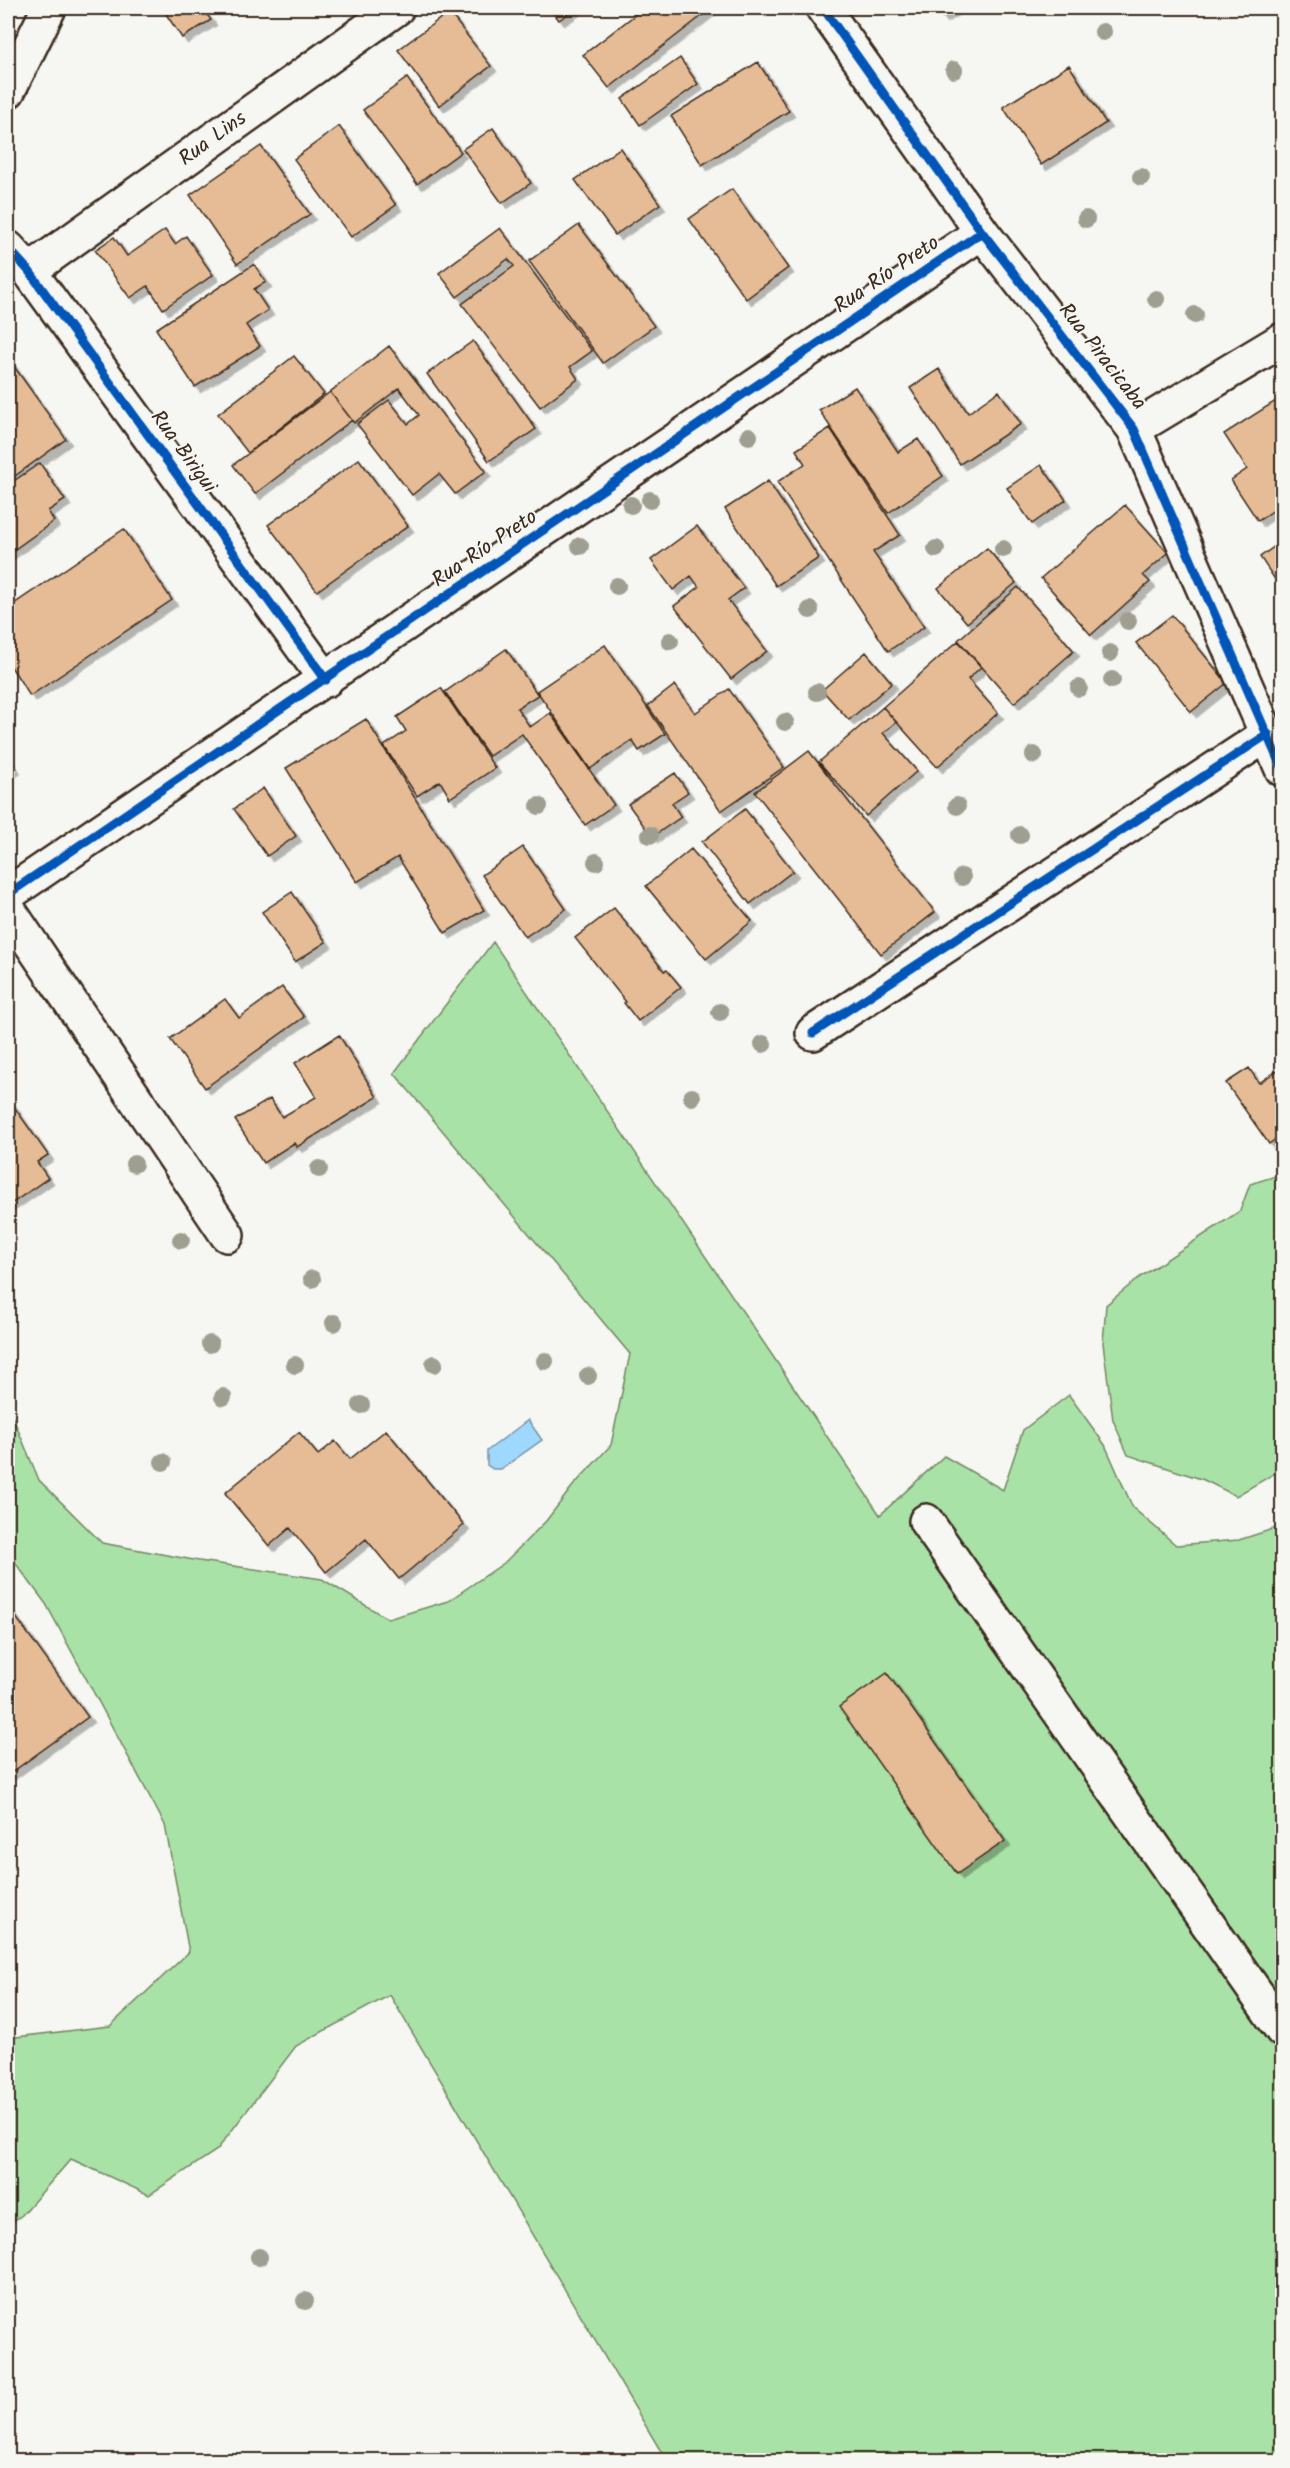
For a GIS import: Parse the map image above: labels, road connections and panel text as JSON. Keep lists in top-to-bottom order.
{
  "streets": {
    "street": [
      "Rua Lins",
      "Rua Río Preto",
      "Rua Piracicaba",
      "Rua Birigui"
    ]
  },
  "crossings": [
    ["Rua Lins", "Rua Birigui"],
    ["Rua Río Preto", "Rua Piracicaba"],
    ["Rua Río Preto", "Rua Birigui"]
  ]
}
